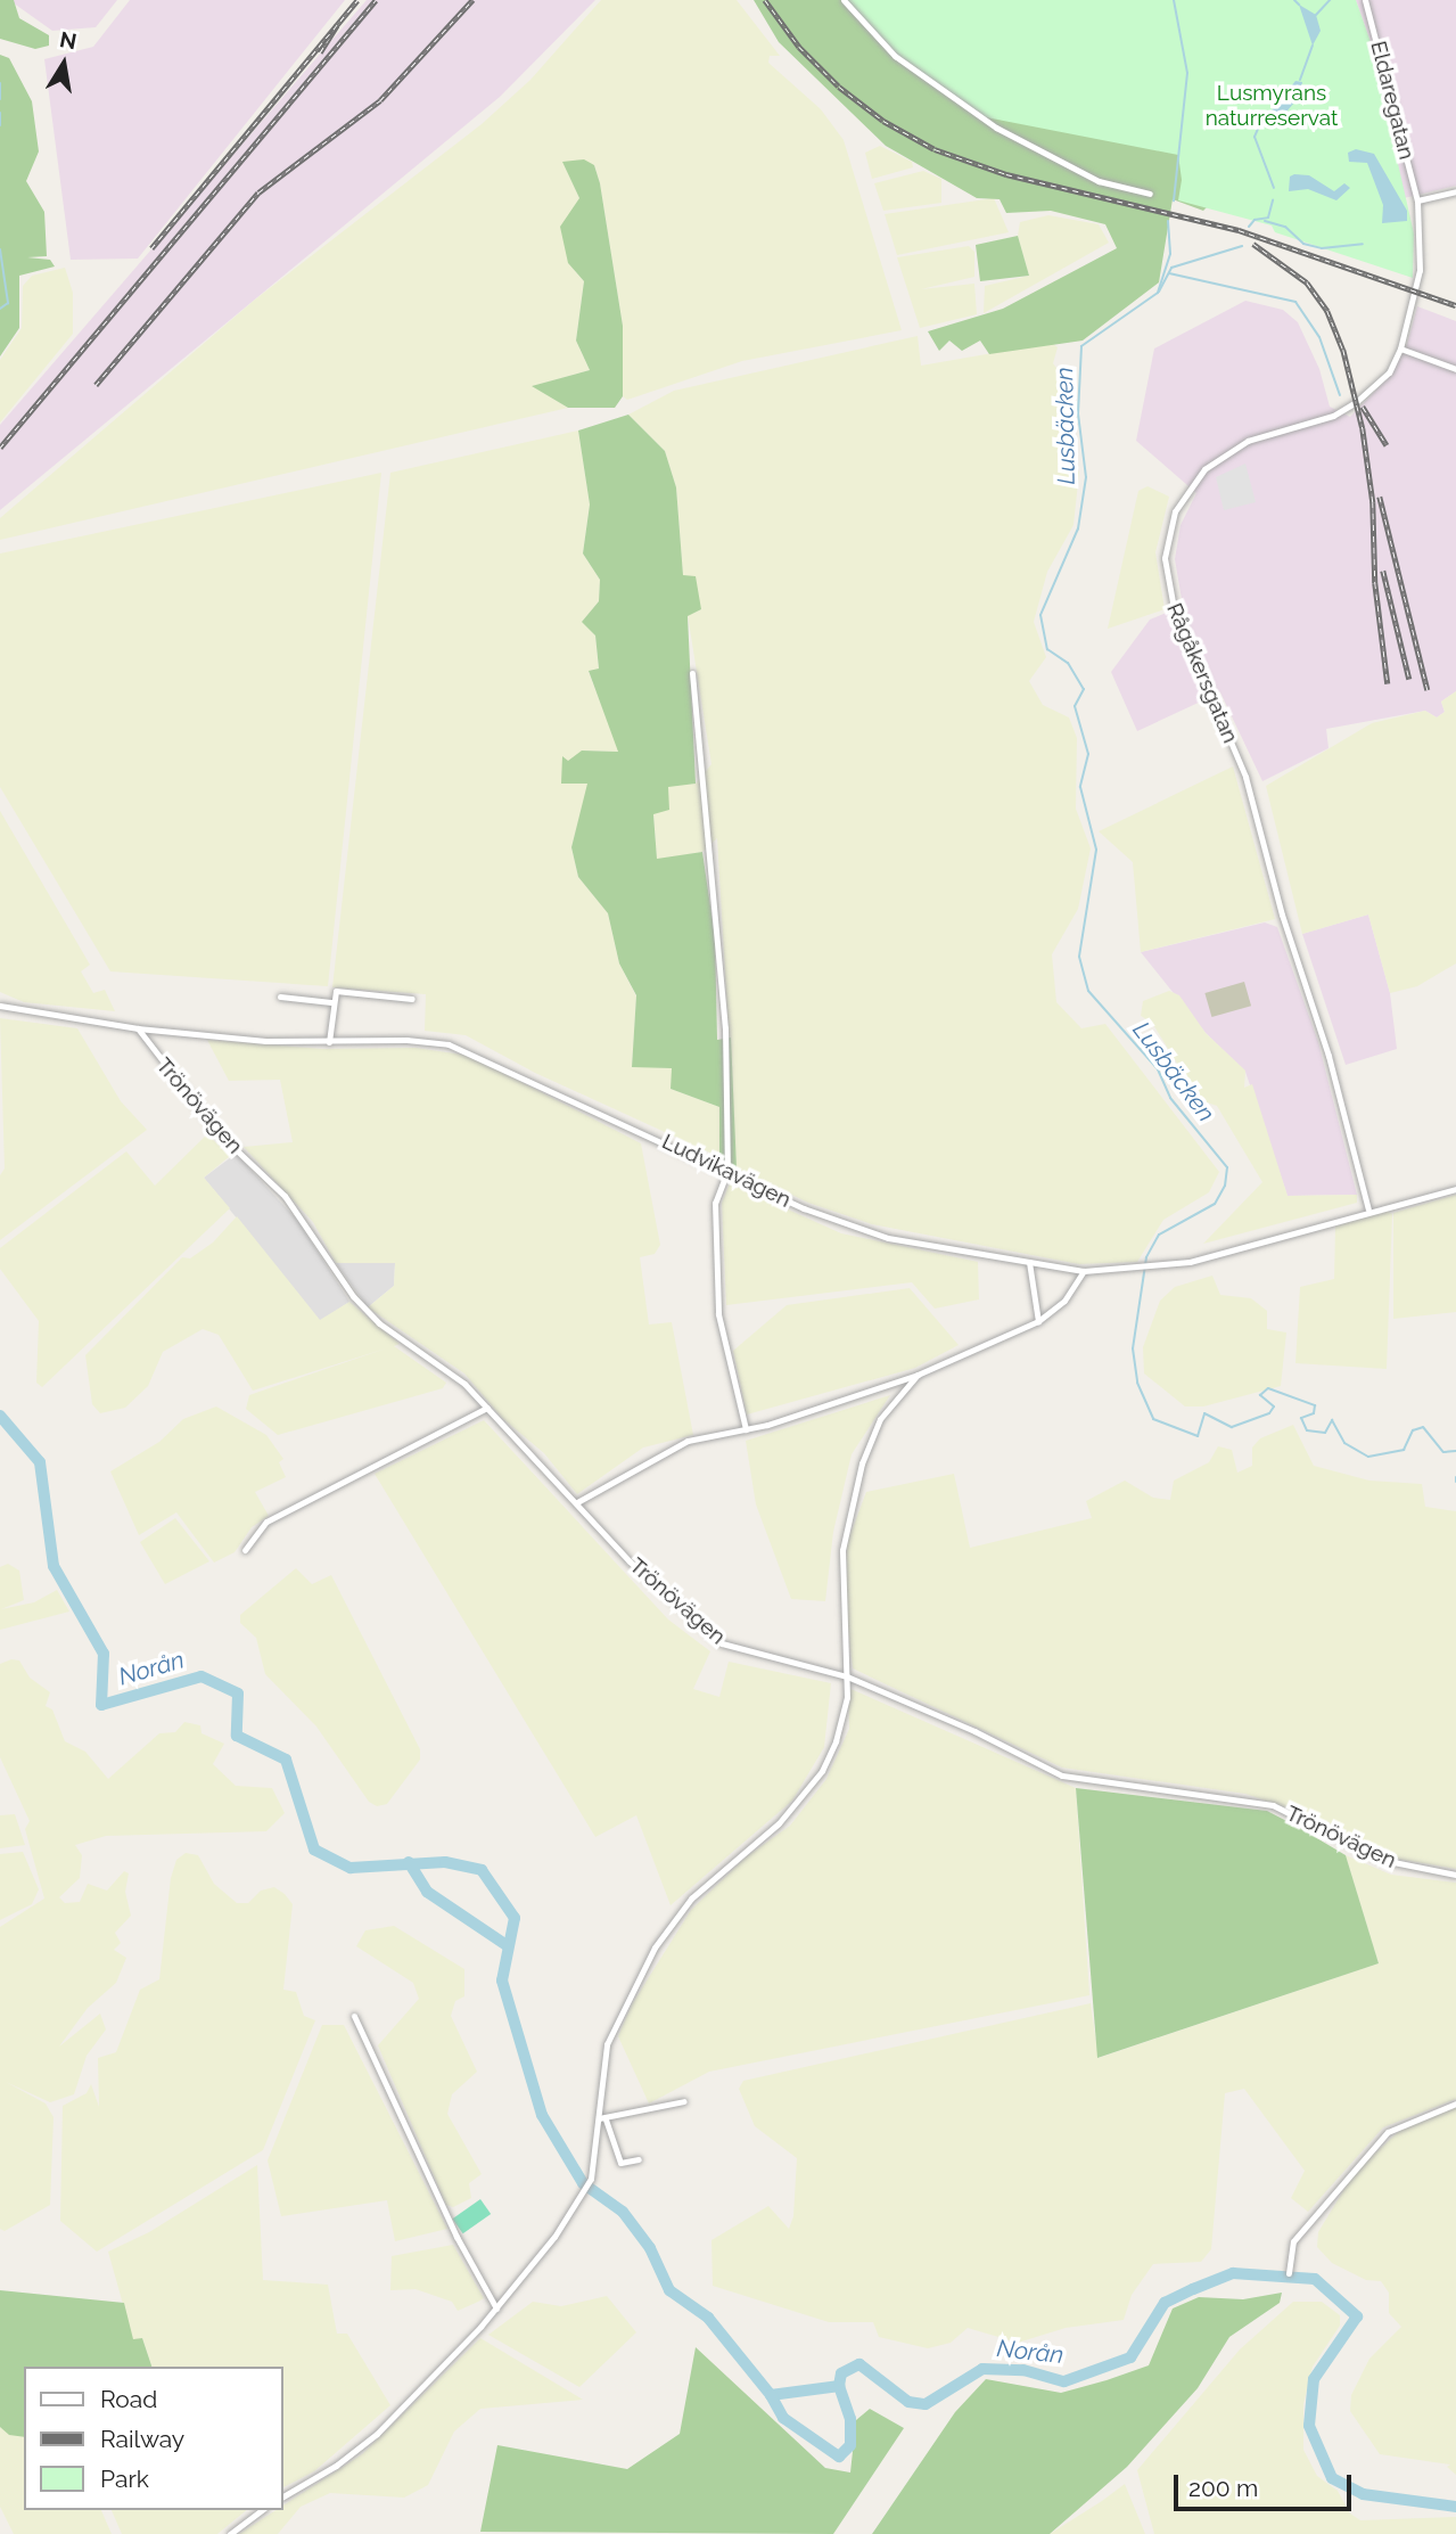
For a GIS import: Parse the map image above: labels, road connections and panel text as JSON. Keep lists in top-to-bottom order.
{
  "streets": {
    "street": [
      "Eldaregatan",
      "Rågåkersgatan",
      "Trönövägen",
      "Ludvikavägen"
    ]
  },
  "crossings": [
    ["Eldaregatan", "Rågåkersgatan"],
    ["Rågåkersgatan", "Ludvikavägen"],
    ["Trönövägen", "Ludvikavägen"]
  ],
  "water": ["Lusbäcken", "Norån"],
  "parks": ["Lusmyrans naturreservat"],
  "legend": ["Road", "Railway", "Park"],
  "scale_bar": "200 m",
  "north": "top"
}
